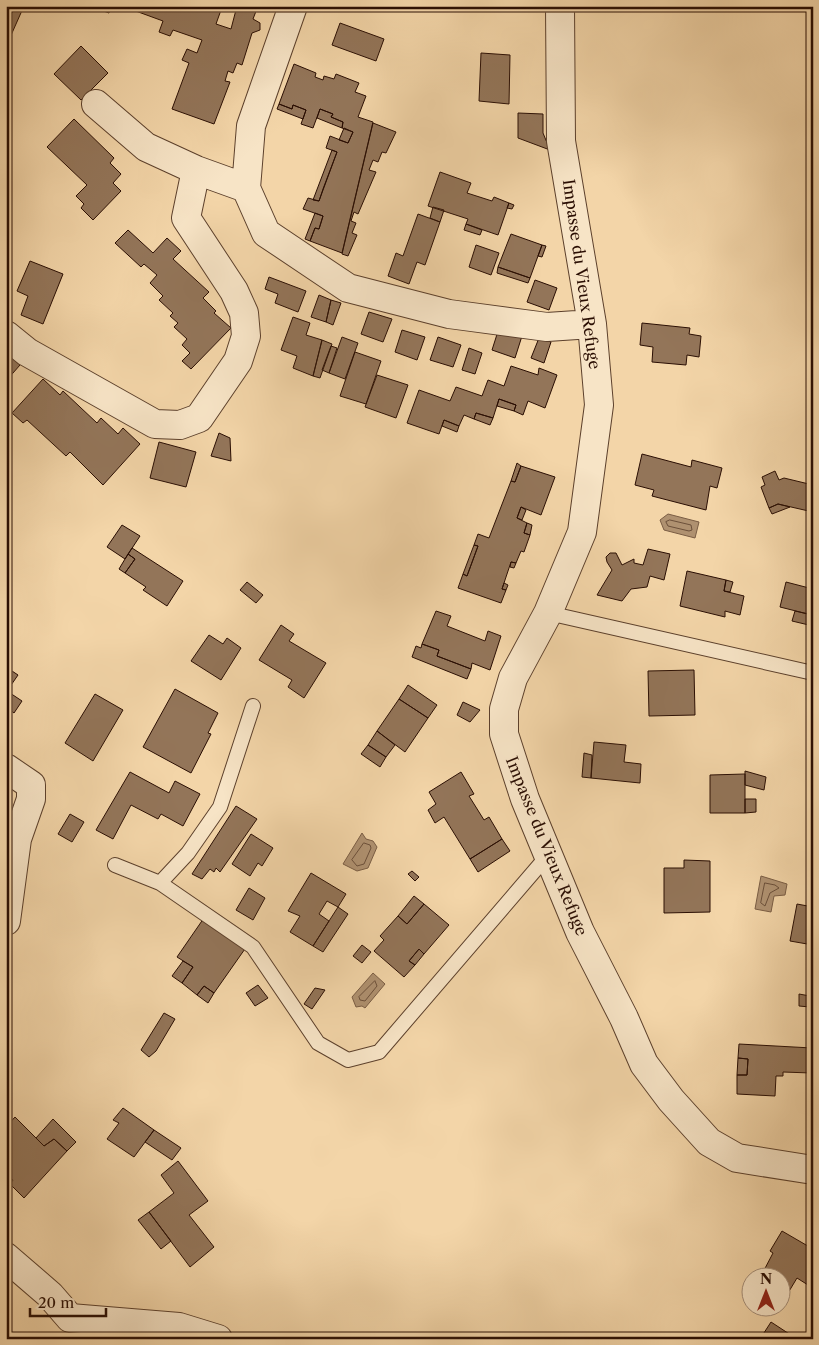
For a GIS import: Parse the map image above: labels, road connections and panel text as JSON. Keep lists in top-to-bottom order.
{
  "streets": {
    "street": ["Impasse du Vieux Refuge"]
  },
  "scale_bar": "20 m",
  "north": "top"
}
